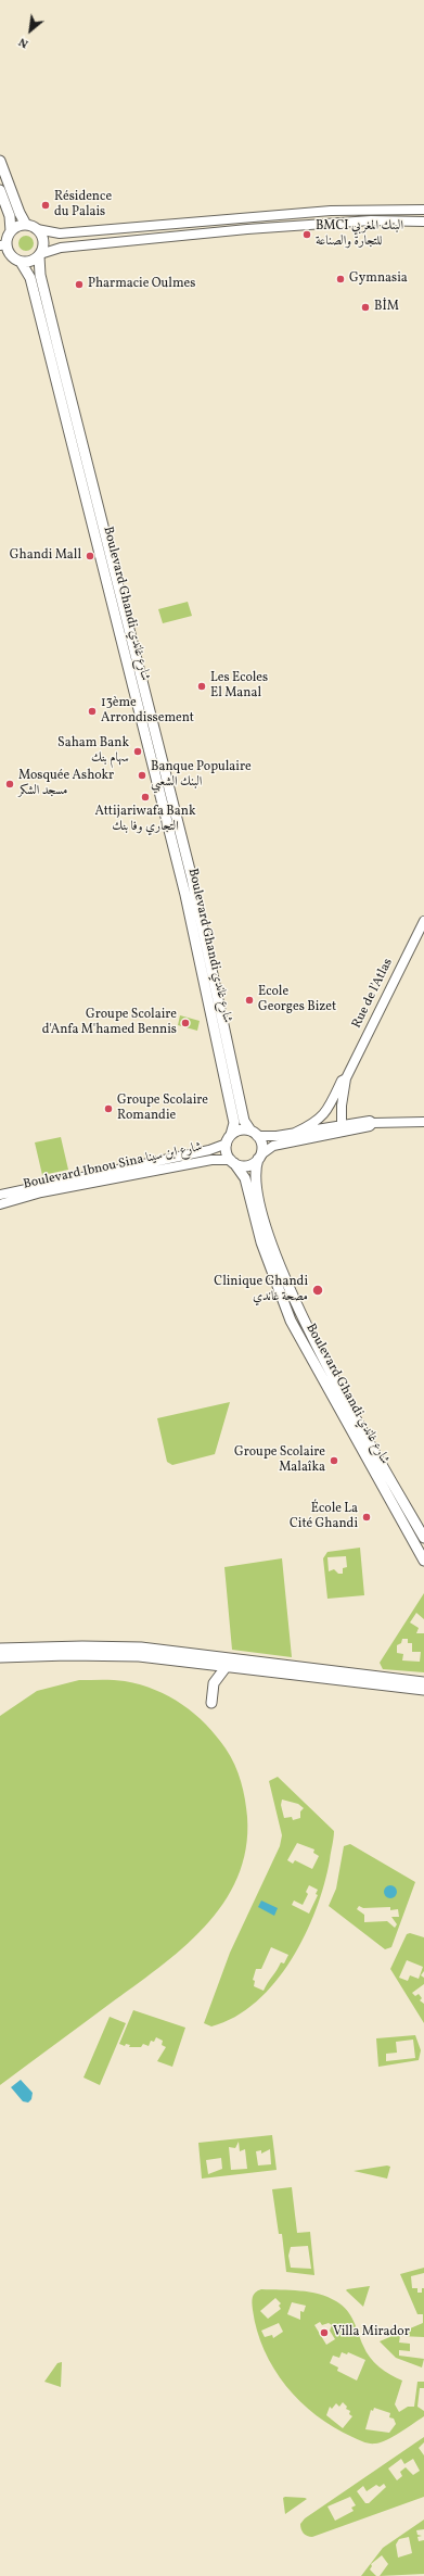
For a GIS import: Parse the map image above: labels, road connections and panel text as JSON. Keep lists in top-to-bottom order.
{
  "streets": {
    "main road": ["Boulevard Ghandi شارع غاندي", "Rue de l'Atlas", "Boulevard Ibnou Sina شارع ابن سينا"]
  },
  "crossings": [
    ["Boulevard Ghandi شارع غاندي", "Boulevard Ibnou Sina شارع ابن سينا"]
  ],
  "places": [
    "Résidence du Palais",
    "BMCI البنك المغربي للتجارة والصناعة",
    "Gymnasia",
    "Pharmacie Oulmes",
    "BİM",
    "Ghandi Mall",
    "Les Ecoles El Manal",
    "13ème Arrondissement",
    "Saham Bank سهام بنك",
    "Banque Populaire البنك الشعبي",
    "Mosquée Ashokr مسجد الشكر",
    "Attijariwafa Bank التجاري وفا بنك",
    "Ecole Georges Bizet",
    "Groupe Scolaire d'Anfa M'hamed Bennis",
    "Groupe Scolaire Romandie",
    "Clinique Ghandi مصحة غاندي",
    "Groupe Scolaire Malaîka",
    "École La Cité Ghandi",
    "Villa Mirador"
  ],
  "north": "bottom left"
}
